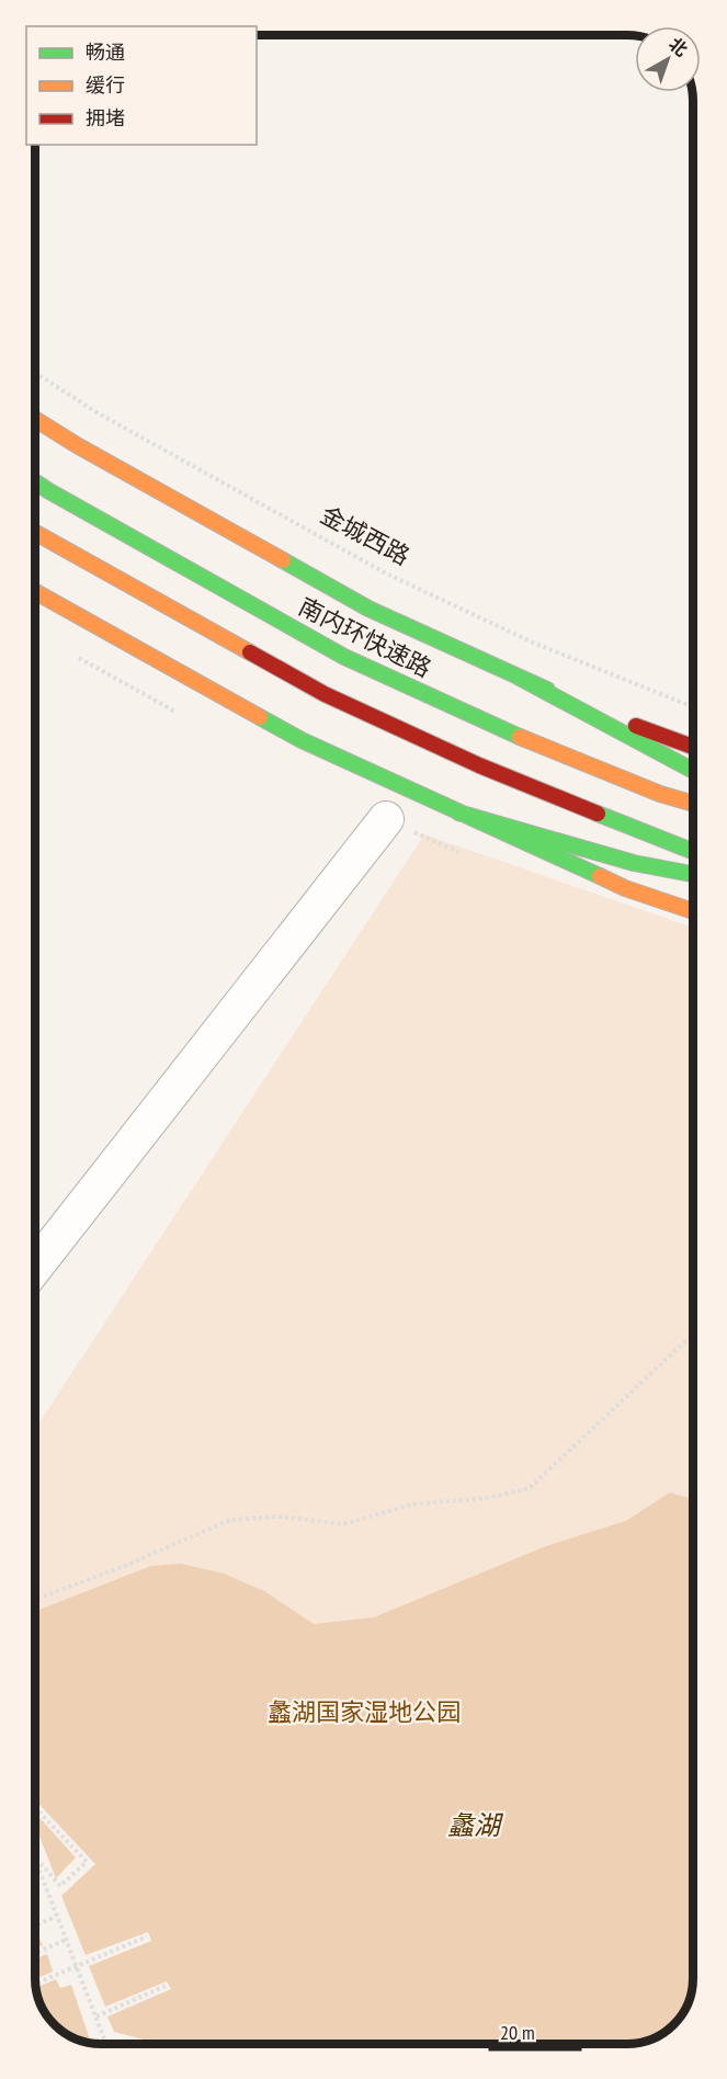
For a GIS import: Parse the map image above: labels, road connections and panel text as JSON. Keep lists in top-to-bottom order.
{
  "streets": {
    "main road": ["南内环快速路"],
    "path": ["金城西路"]
  },
  "water": ["蠡湖"],
  "parks": ["蠡湖国家湿地公园"],
  "legend": ["畅通", "缓行", "拥堵"],
  "scale_bar": "20 m",
  "north": "top right"
}
